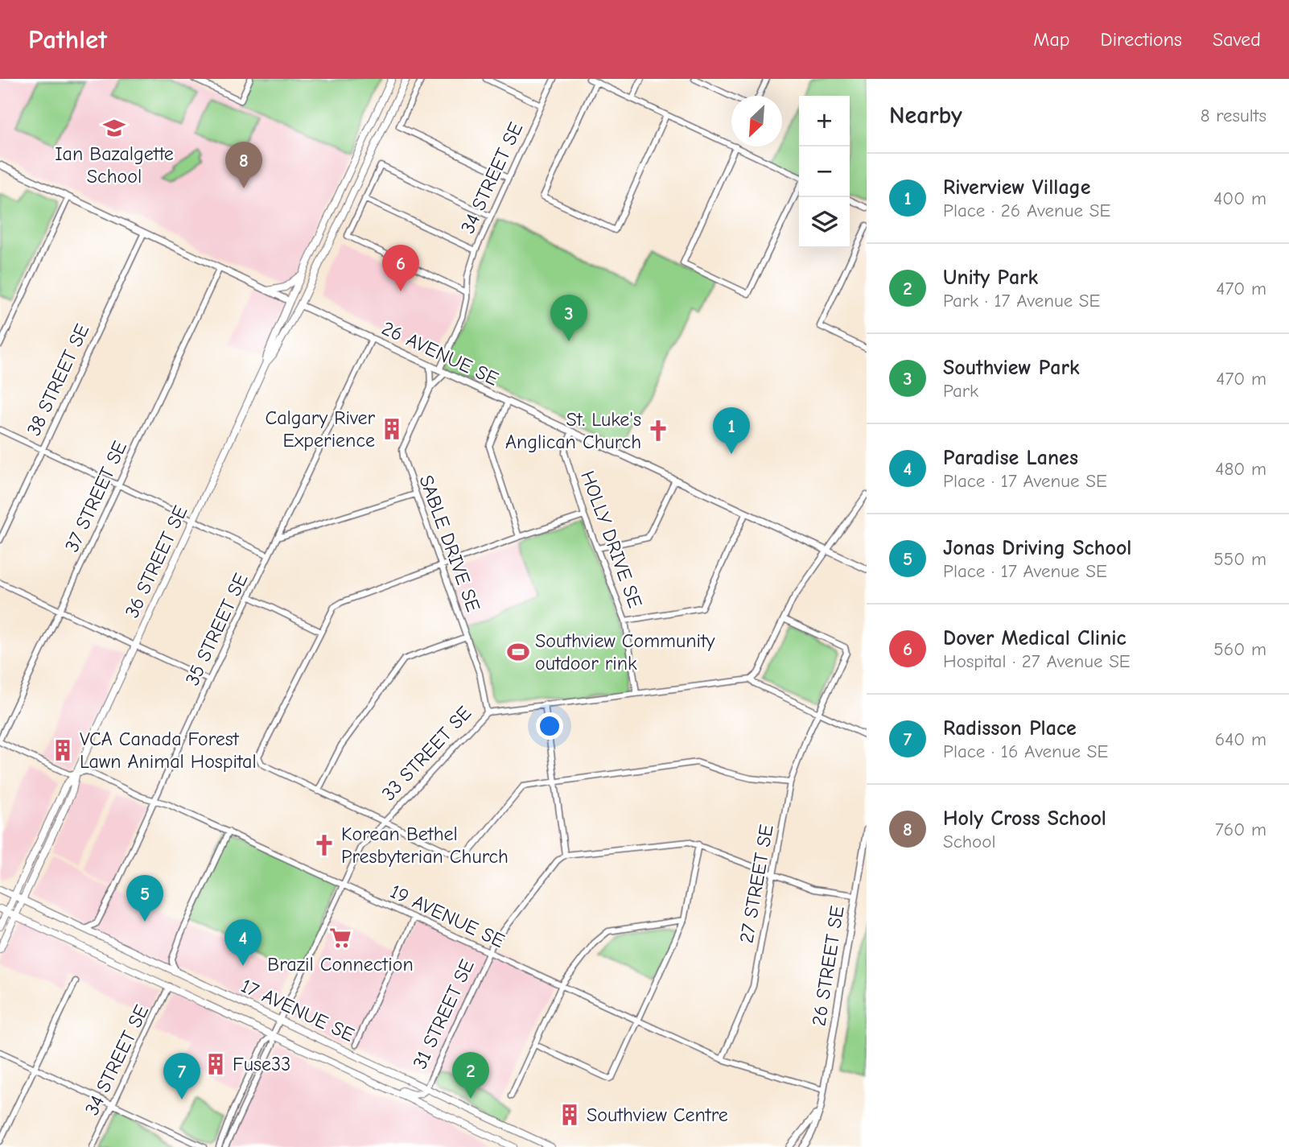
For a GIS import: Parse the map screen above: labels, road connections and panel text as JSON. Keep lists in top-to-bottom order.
{
  "streets": {
    "main road": ["36 STREET SE", "17 AVENUE SE"],
    "street": [
      "34 STREET SE",
      "26 AVENUE SE",
      "38 STREET SE",
      "37 STREET SE",
      "HOLLY DRIVE SE",
      "SABLE DRIVE SE",
      "35 STREET SE",
      "33 STREET SE",
      "27 STREET SE",
      "19 AVENUE SE",
      "26 STREET SE",
      "31 STREET SE"
    ]
  },
  "crossings": [
    ["34 STREET SE", "SABLE DRIVE SE"],
    ["34 STREET SE", "17 AVENUE SE"],
    ["26 AVENUE SE", "38 STREET SE"],
    ["26 AVENUE SE", "37 STREET SE"],
    ["26 AVENUE SE", "HOLLY DRIVE SE"],
    ["26 AVENUE SE", "SABLE DRIVE SE"],
    ["26 AVENUE SE", "36 STREET SE"],
    ["26 AVENUE SE", "35 STREET SE"],
    ["37 STREET SE", "19 AVENUE SE"],
    ["HOLLY DRIVE SE", "33 STREET SE"],
    ["SABLE DRIVE SE", "33 STREET SE"],
    ["36 STREET SE", "19 AVENUE SE"],
    ["36 STREET SE", "17 AVENUE SE"],
    ["35 STREET SE", "19 AVENUE SE"],
    ["35 STREET SE", "17 AVENUE SE"],
    ["33 STREET SE", "19 AVENUE SE"],
    ["33 STREET SE", "17 AVENUE SE"],
    ["27 STREET SE", "19 AVENUE SE"],
    ["19 AVENUE SE", "26 STREET SE"],
    ["19 AVENUE SE", "31 STREET SE"],
    ["17 AVENUE SE", "31 STREET SE"]
  ],
  "places": {
    "school or university": ["Ian Bazalgette School"],
    "building": [
      "Calgary River Experience",
      "VCA Canada Forest Lawn Animal Hospital",
      "Fuse33",
      "Southview Centre"
    ],
    "church": ["St. Luke's Anglican Church", "Korean Bethel Presbyterian Church"],
    "sports": ["Southview Community outdoor rink"],
    "supermarket": ["Brazil Connection"]
  },
  "north": "bottom left",
  "page": {
    "header": "Pathlet",
    "nav": ["Map", "Directions", "Saved"],
    "heading": ["Nearby", "8 results"],
    "map_buttons": ["+", "−"],
    "pins": [
      "8",
      "6",
      "3",
      "1",
      "5",
      "4",
      "2",
      "7"
    ],
    "list": [
      {
        "mark": "1",
        "name": "Riverview Village",
        "note": "Place · 26 Avenue SE",
        "value": "400 m"
      },
      {
        "mark": "2",
        "name": "Unity Park",
        "note": "Park · 17 Avenue SE",
        "value": "470 m"
      },
      {
        "mark": "3",
        "name": "Southview Park",
        "note": "Park",
        "value": "470 m"
      },
      {
        "mark": "4",
        "name": "Paradise Lanes",
        "note": "Place · 17 Avenue SE",
        "value": "480 m"
      },
      {
        "mark": "5",
        "name": "Jonas Driving School",
        "note": "Place · 17 Avenue SE",
        "value": "550 m"
      },
      {
        "mark": "6",
        "name": "Dover Medical Clinic",
        "note": "Hospital · 27 Avenue SE",
        "value": "560 m"
      },
      {
        "mark": "7",
        "name": "Radisson Place",
        "note": "Place · 16 Avenue SE",
        "value": "640 m"
      },
      {
        "mark": "8",
        "name": "Holy Cross School",
        "note": "School",
        "value": "760 m"
      }
    ]
  }
}
